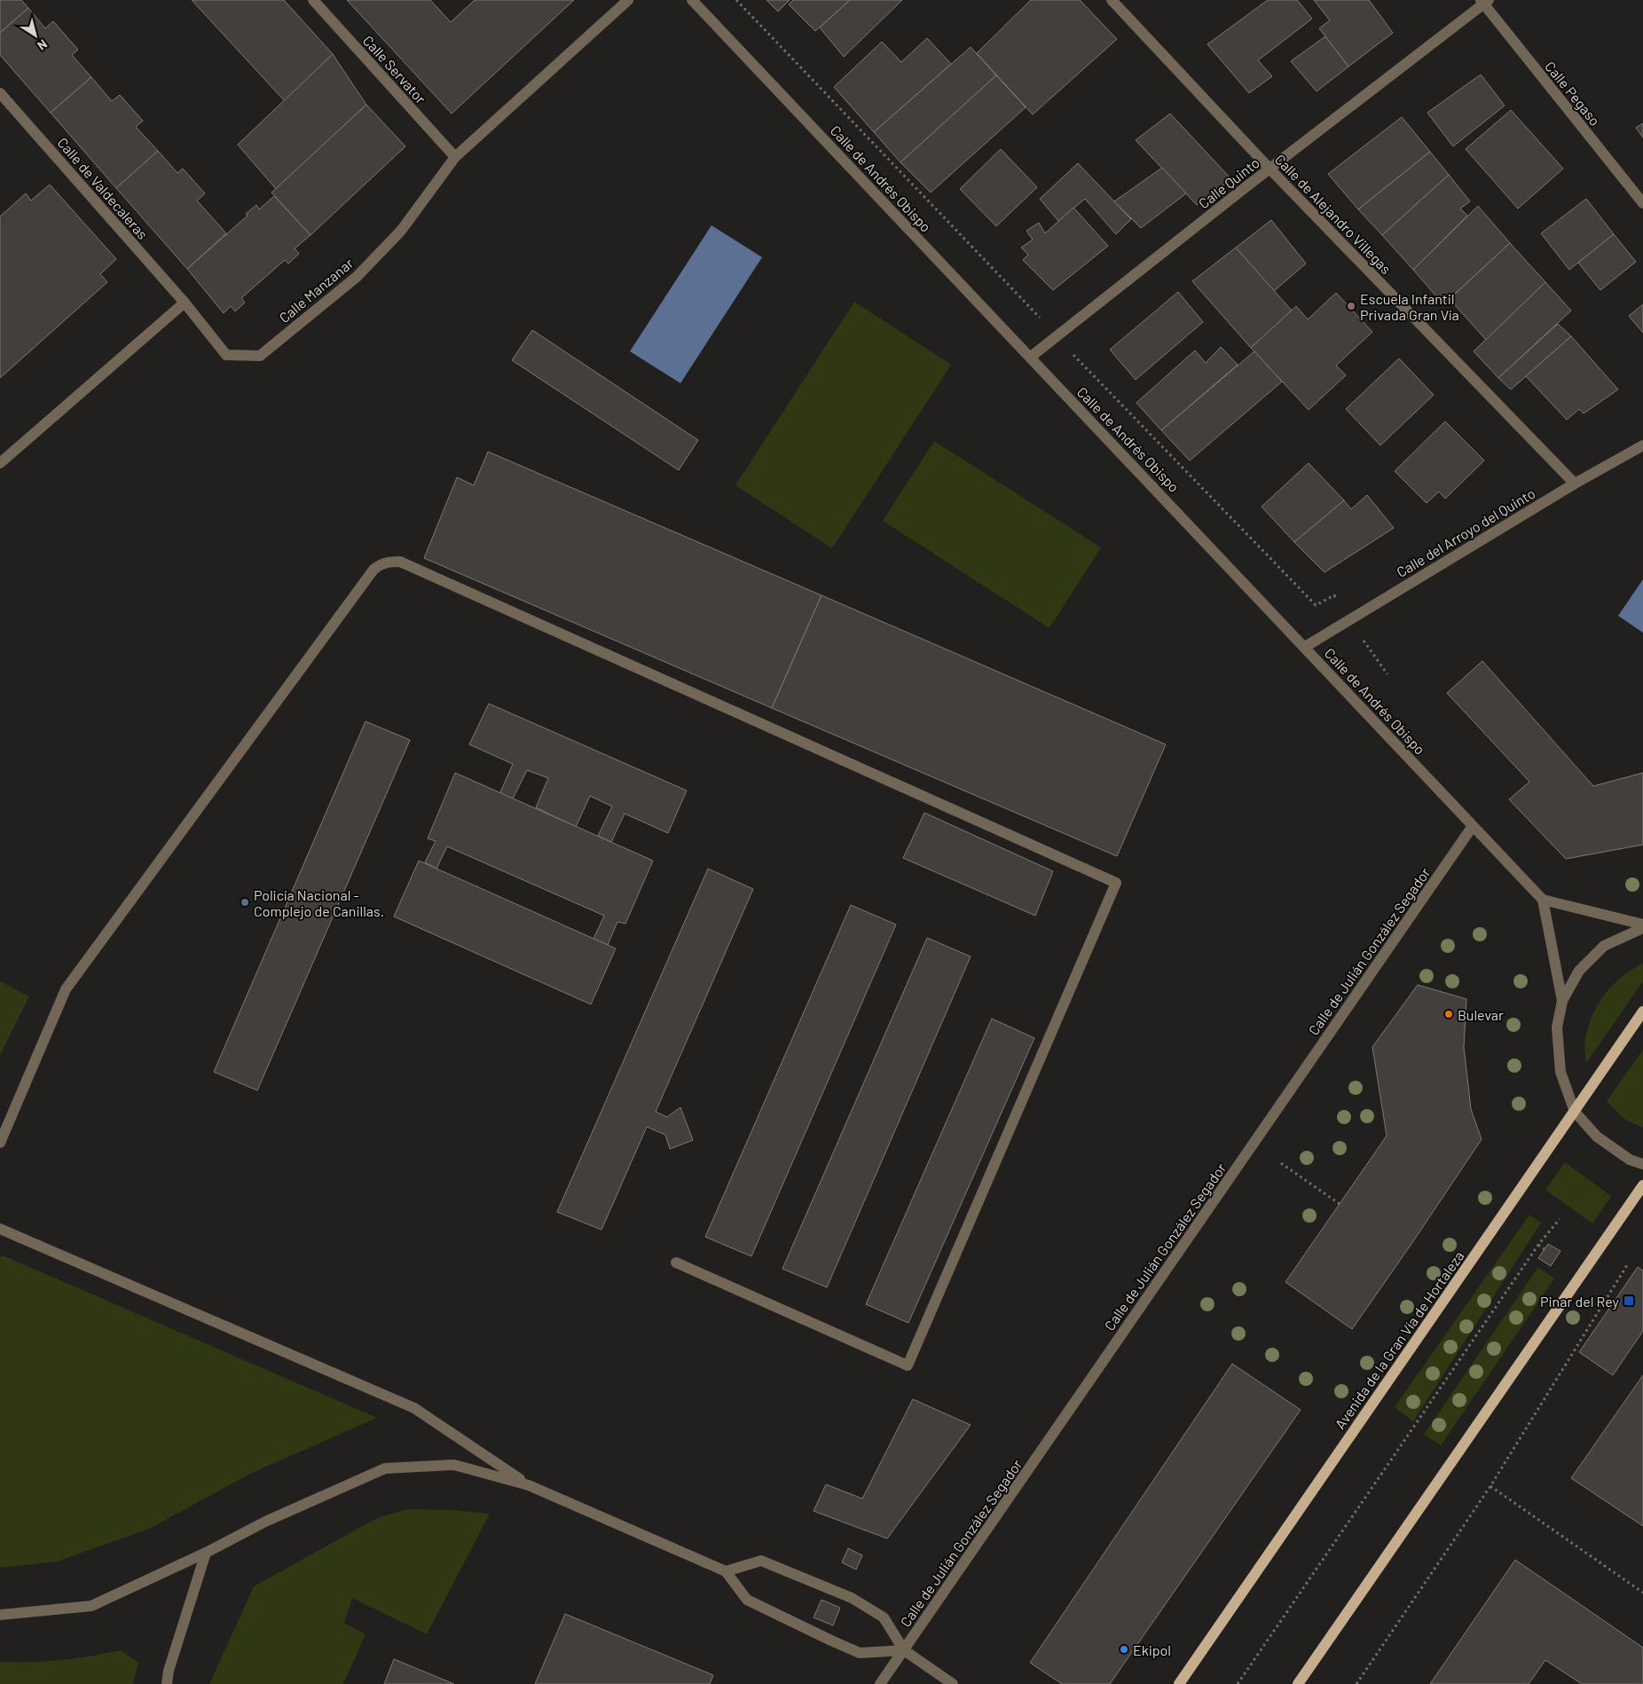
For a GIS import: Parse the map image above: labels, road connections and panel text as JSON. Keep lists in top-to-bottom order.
{
  "streets": {
    "main road": ["Avenida de la Gran Vía de Hortaleza"],
    "street": [
      "Calle Servator",
      "Calle Pegaso",
      "Calle de Andrés Obispo",
      "Calle Quinto",
      "Calle de Valdecaleras",
      "Calle de Alejandro Villegas",
      "Calle Manzanar",
      "Calle del Arroyo del Quinto",
      "Calle de Julián González Segador"
    ]
  },
  "crossings": [
    ["Calle Servator", "Calle Manzanar"],
    ["Calle Pegaso", "Calle Quinto"],
    ["Calle de Andrés Obispo", "Calle Quinto"],
    ["Calle de Andrés Obispo", "Calle del Arroyo del Quinto"],
    ["Calle de Andrés Obispo", "Calle de Julián González Segador"],
    ["Calle Quinto", "Calle de Alejandro Villegas"],
    ["Calle de Valdecaleras", "Calle Manzanar"],
    ["Calle de Alejandro Villegas", "Calle del Arroyo del Quinto"]
  ],
  "places": {
    "other": [
      "Escuela Infantil Privada Gran Vía",
      "Policía Nacional - Complejo de Canillas.",
      "Bulevar",
      "Ekipol"
    ],
    "transit": ["Pinar del Rey"]
  },
  "north": "bottom right"
}
